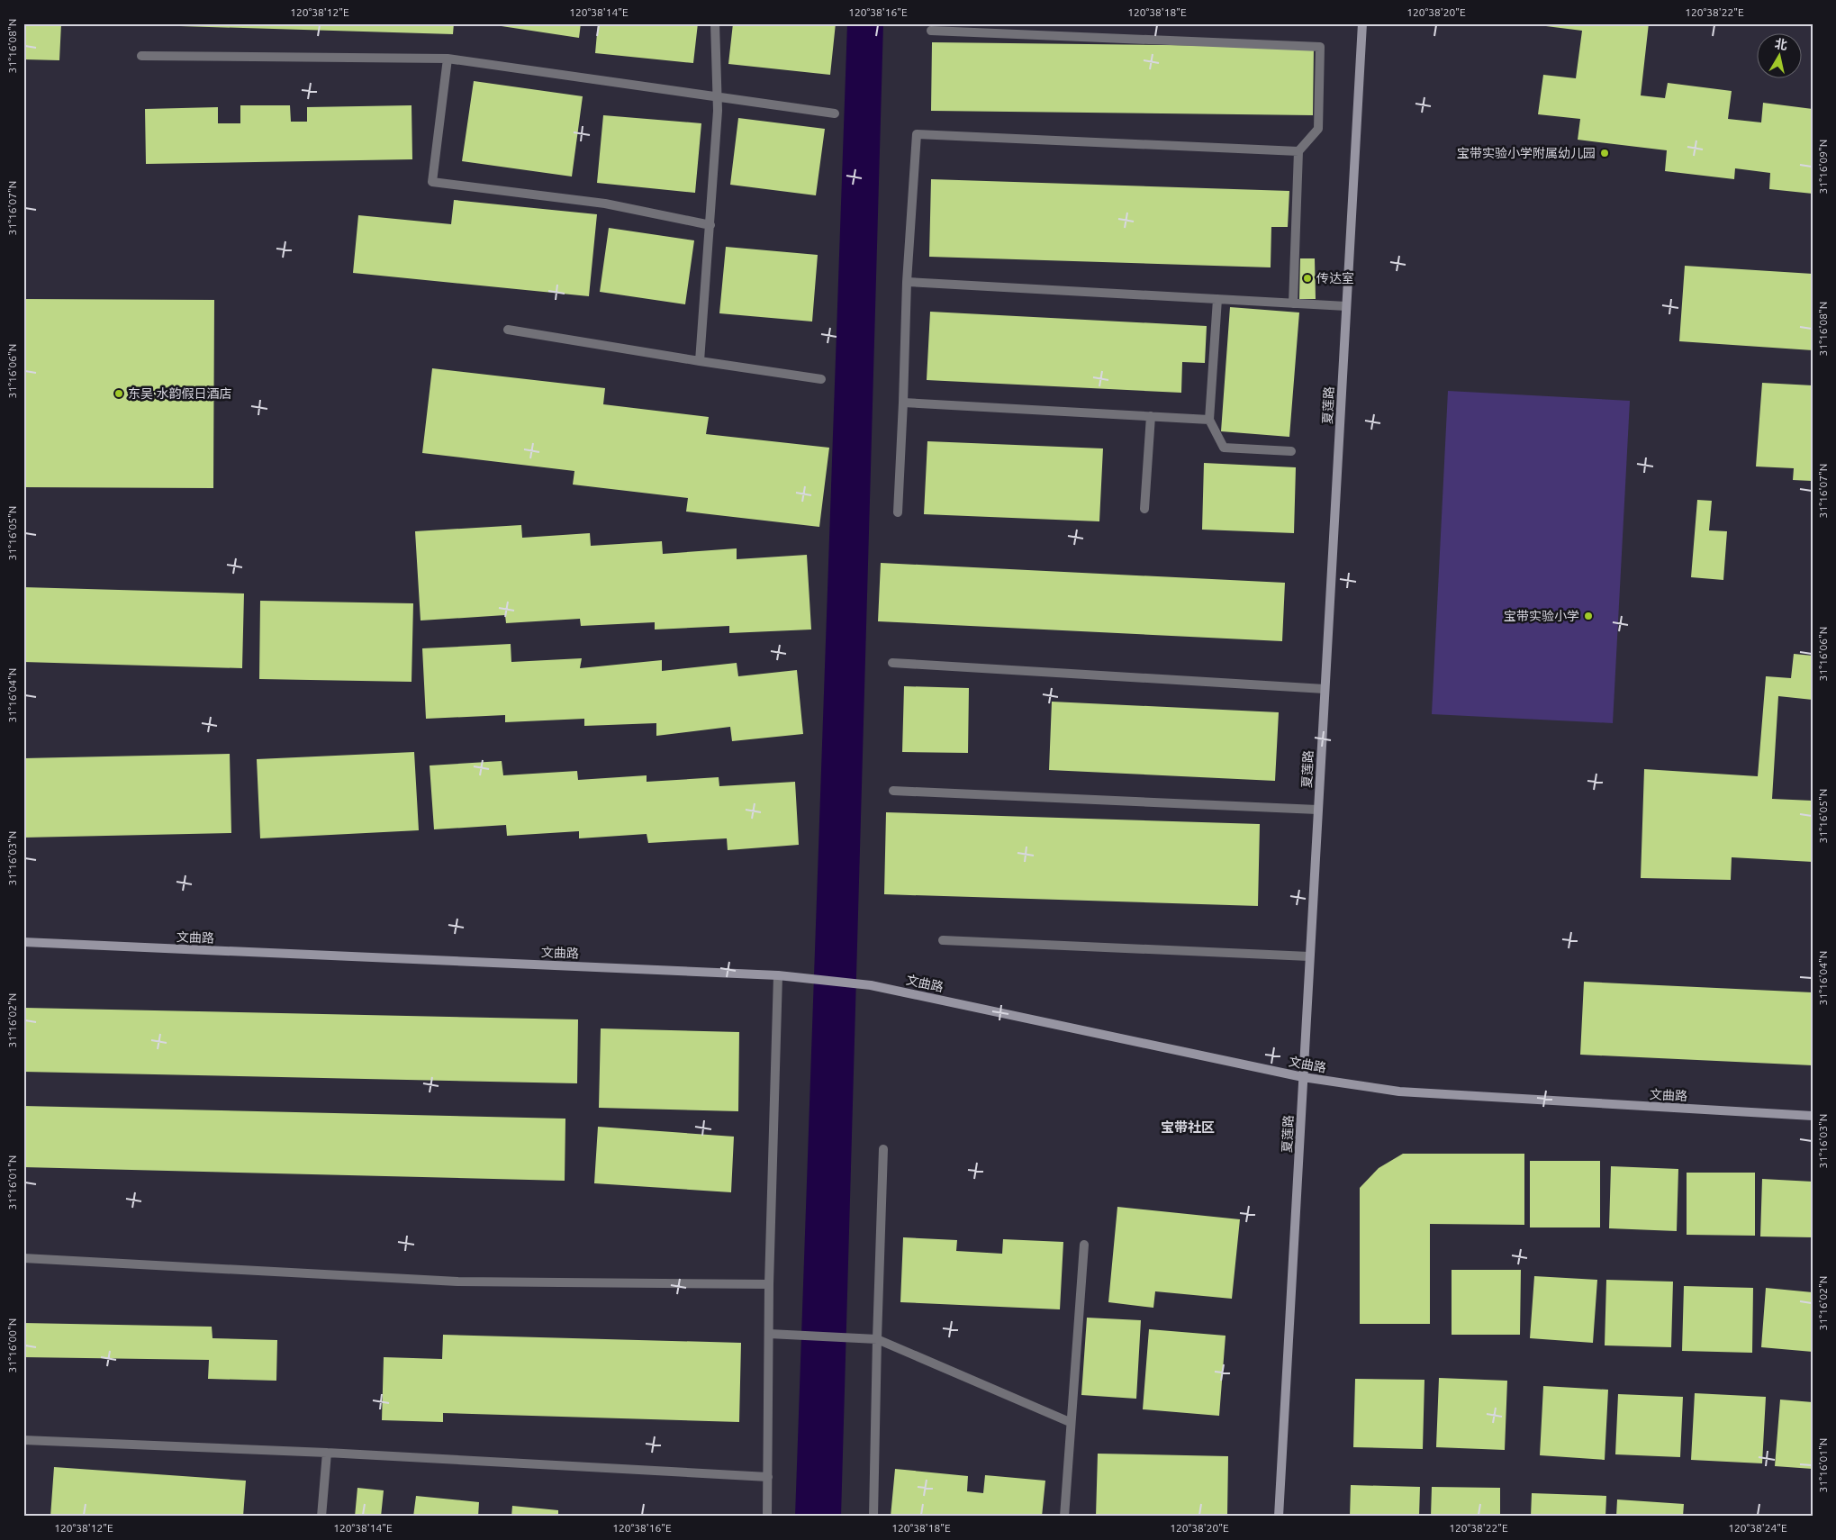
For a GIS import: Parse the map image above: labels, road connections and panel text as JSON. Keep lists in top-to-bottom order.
{
  "streets": {
    "street": ["夏莲路", "文曲路"]
  },
  "crossings": [
    ["夏莲路", "文曲路"]
  ],
  "districts": ["宝带社区"],
  "places": [
    "宝带实验小学附属幼儿园",
    "传达室",
    "东吴·水韵假日酒店",
    "宝带实验小学"
  ],
  "north": "top",
  "coordinates": [
    "120°38'12\"E",
    "120°38'14\"E",
    "120°38'16\"E",
    "120°38'18\"E",
    "120°38'20\"E",
    "120°38'22\"E",
    "31°16'08\"N",
    "31°16'09\"N",
    "31°16'07\"N",
    "31°16'06\"N",
    "31°16'05\"N",
    "31°16'04\"N",
    "31°16'03\"N",
    "31°16'02\"N",
    "31°16'01\"N",
    "31°16'00\"N",
    "120°38'24\"E"
  ]
}
